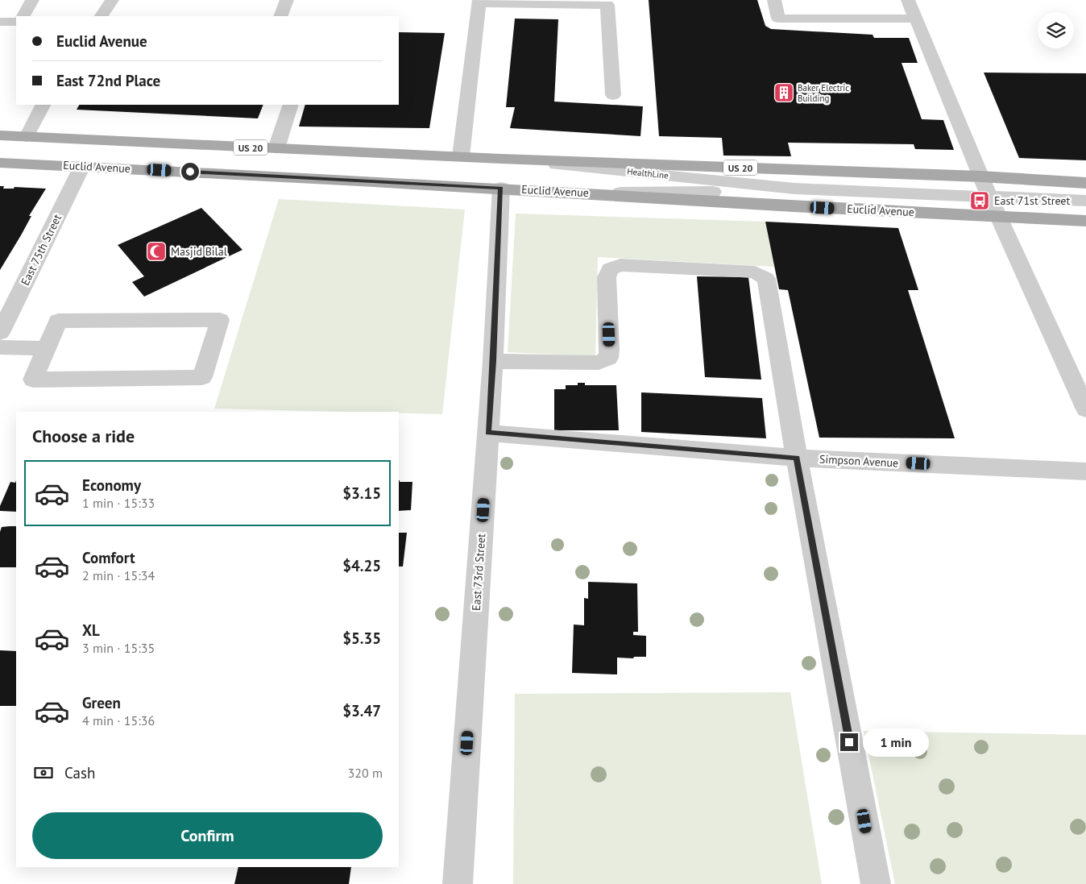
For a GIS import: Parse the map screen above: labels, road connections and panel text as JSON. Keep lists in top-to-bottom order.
{
  "streets": {
    "main road": ["US 20", "Euclid Avenue"],
    "street": [
      "HealthLine",
      "East 75th Street",
      "Simpson Avenue",
      "East 73rd Street"
    ]
  },
  "crossings": [
    ["US 20", "HealthLine"],
    ["Euclid Avenue", "HealthLine"],
    ["Euclid Avenue", "East 75th Street"],
    ["Euclid Avenue", "East 73rd Street"],
    ["Simpson Avenue", "East 73rd Street"]
  ],
  "places": {
    "building": ["Baker Electric Building"],
    "bus stop": ["East 71st Street"],
    "mosque": ["Masjid Bilal"]
  },
  "page": {
    "banner": ["Euclid Avenue", "East 72nd Place"],
    "heading": "Choose a ride",
    "list": [
      {
        "name": "Economy",
        "note": "1 min · 15:33",
        "value": "$3.15"
      },
      {
        "name": "Comfort",
        "note": "2 min · 15:34",
        "value": "$4.25"
      },
      {
        "name": "XL",
        "note": "3 min · 15:35",
        "value": "$5.35"
      },
      {
        "name": "Green",
        "note": "4 min · 15:36",
        "value": "$3.47"
      }
    ],
    "bubble": "1 min",
    "pay": ["Cash", "320 m"],
    "buttons": "Confirm"
  }
}
